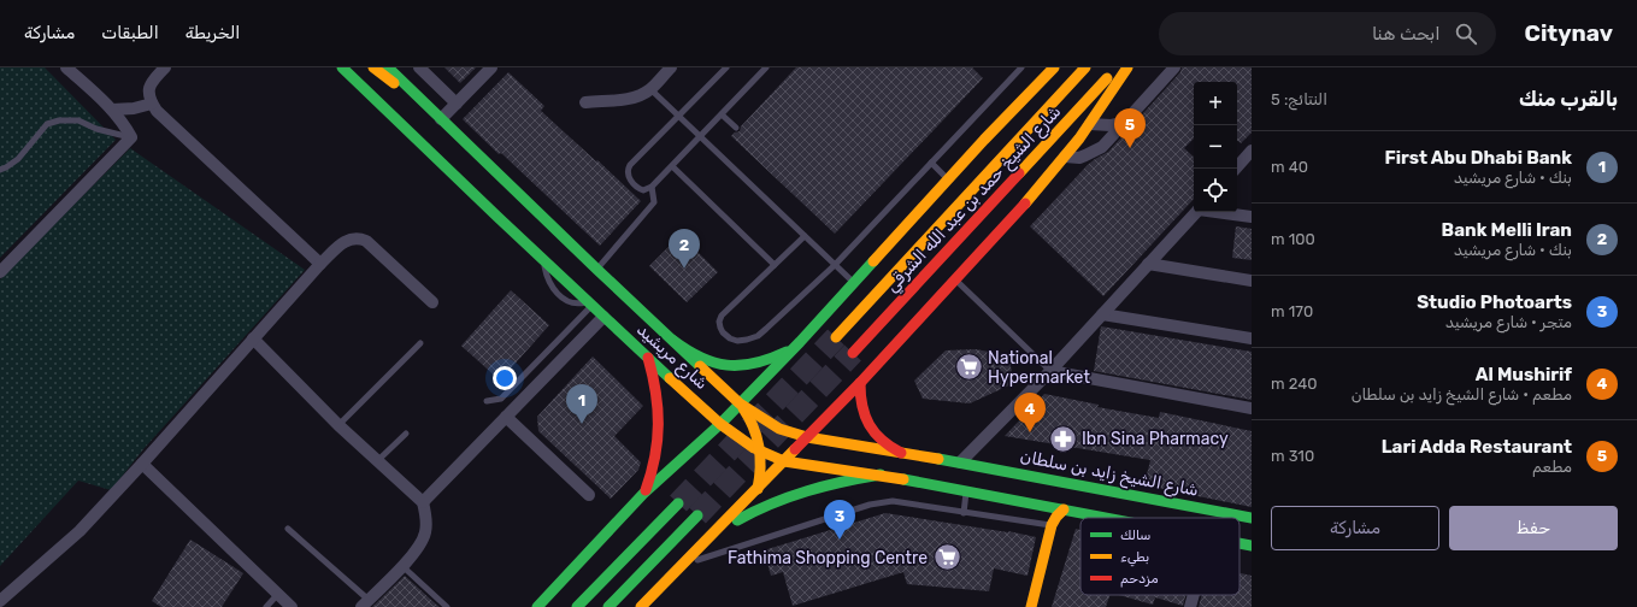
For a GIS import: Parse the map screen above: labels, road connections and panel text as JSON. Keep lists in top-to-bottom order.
{
  "streets": {
    "main road": ["شارع الشيخ حمد بن عبد الله الشرقي", "شارع مريشيد", "شارع الشيخ زايد بن سلطان"]
  },
  "crossings": [
    ["شارع مريشيد", "شارع الشيخ زايد بن سلطان"]
  ],
  "places": {
    "supermarket": ["National Hypermarket", "Fathima Shopping Centre"],
    "pharmacy": ["Ibn Sina Pharmacy"]
  },
  "legend": ["سالك", "بطيء", "مزدحم"],
  "page": {
    "header": "Citynav",
    "search": "ابحث هنا",
    "nav": ["الخريطة", "الطبقات", "مشاركة"],
    "heading": ["بالقرب منك", "النتائج: 5"],
    "map_buttons": ["+", "−"],
    "pins": [
      "5",
      "2",
      "1",
      "4",
      "3"
    ],
    "list": [
      {
        "mark": "1",
        "name": "First Abu Dhabi Bank",
        "note": "بنك · شارع مريشيد",
        "value": "40 m"
      },
      {
        "mark": "2",
        "name": "Bank Melli Iran",
        "note": "بنك · شارع مريشيد",
        "value": "100 m"
      },
      {
        "mark": "3",
        "name": "Studio Photoarts",
        "note": "متجر · شارع مريشيد",
        "value": "170 m"
      },
      {
        "mark": "4",
        "name": "Al Mushirif",
        "note": "مطعم · شارع الشيخ زايد بن سلطان",
        "value": "240 m"
      },
      {
        "mark": "5",
        "name": "Lari Adda Restaurant",
        "note": "مطعم",
        "value": "310 m"
      }
    ],
    "buttons": ["حفظ", "مشاركة"]
  }
}
